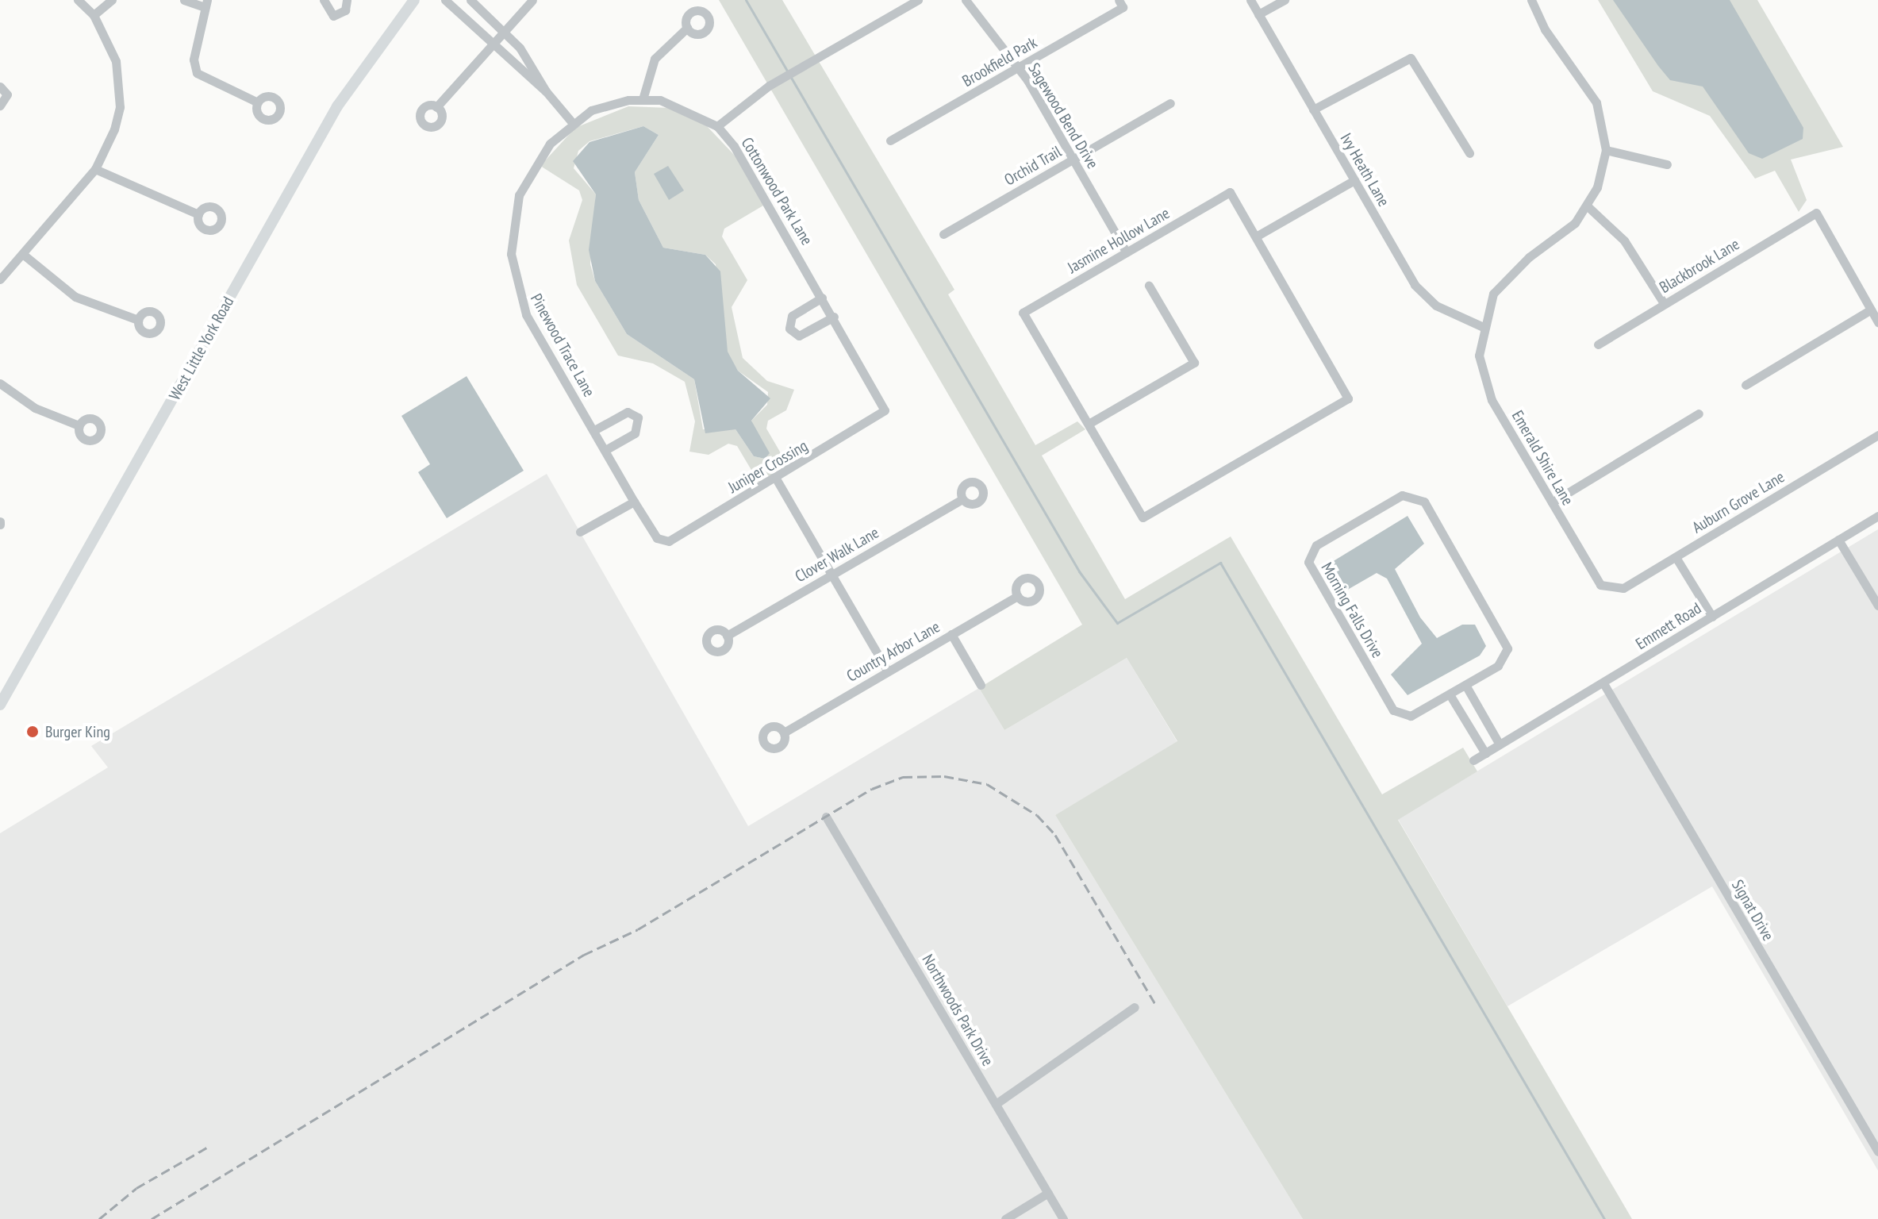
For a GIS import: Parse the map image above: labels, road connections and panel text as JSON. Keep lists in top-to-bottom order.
{
  "streets": {
    "main road": ["West Little York Road"],
    "street": [
      "Brookfield Park",
      "Sagewood Bend Drive",
      "Orchid Trail",
      "Ivy Heath Lane",
      "Cottonwood Park Lane",
      "Jasmine Hollow Lane",
      "Blackbrook Lane",
      "Pinewood Trace Lane",
      "Emerald Shire Lane",
      "Juniper Crossing",
      "Auburn Grove Lane",
      "Clover Walk Lane",
      "Morning Falls Drive",
      "Emmett Road",
      "Country Arbor Lane",
      "Signat Drive",
      "Northwoods Park Drive"
    ]
  },
  "crossings": [
    ["Brookfield Park", "Sagewood Bend Drive"],
    ["Sagewood Bend Drive", "Orchid Trail"],
    ["Sagewood Bend Drive", "Jasmine Hollow Lane"],
    ["Ivy Heath Lane", "Emerald Shire Lane"],
    ["Cottonwood Park Lane", "Pinewood Trace Lane"],
    ["Cottonwood Park Lane", "Juniper Crossing"],
    ["Pinewood Trace Lane", "Juniper Crossing"],
    ["Emerald Shire Lane", "Auburn Grove Lane"],
    ["Emmett Road", "Signat Drive"]
  ],
  "places": ["Burger King"]
}
